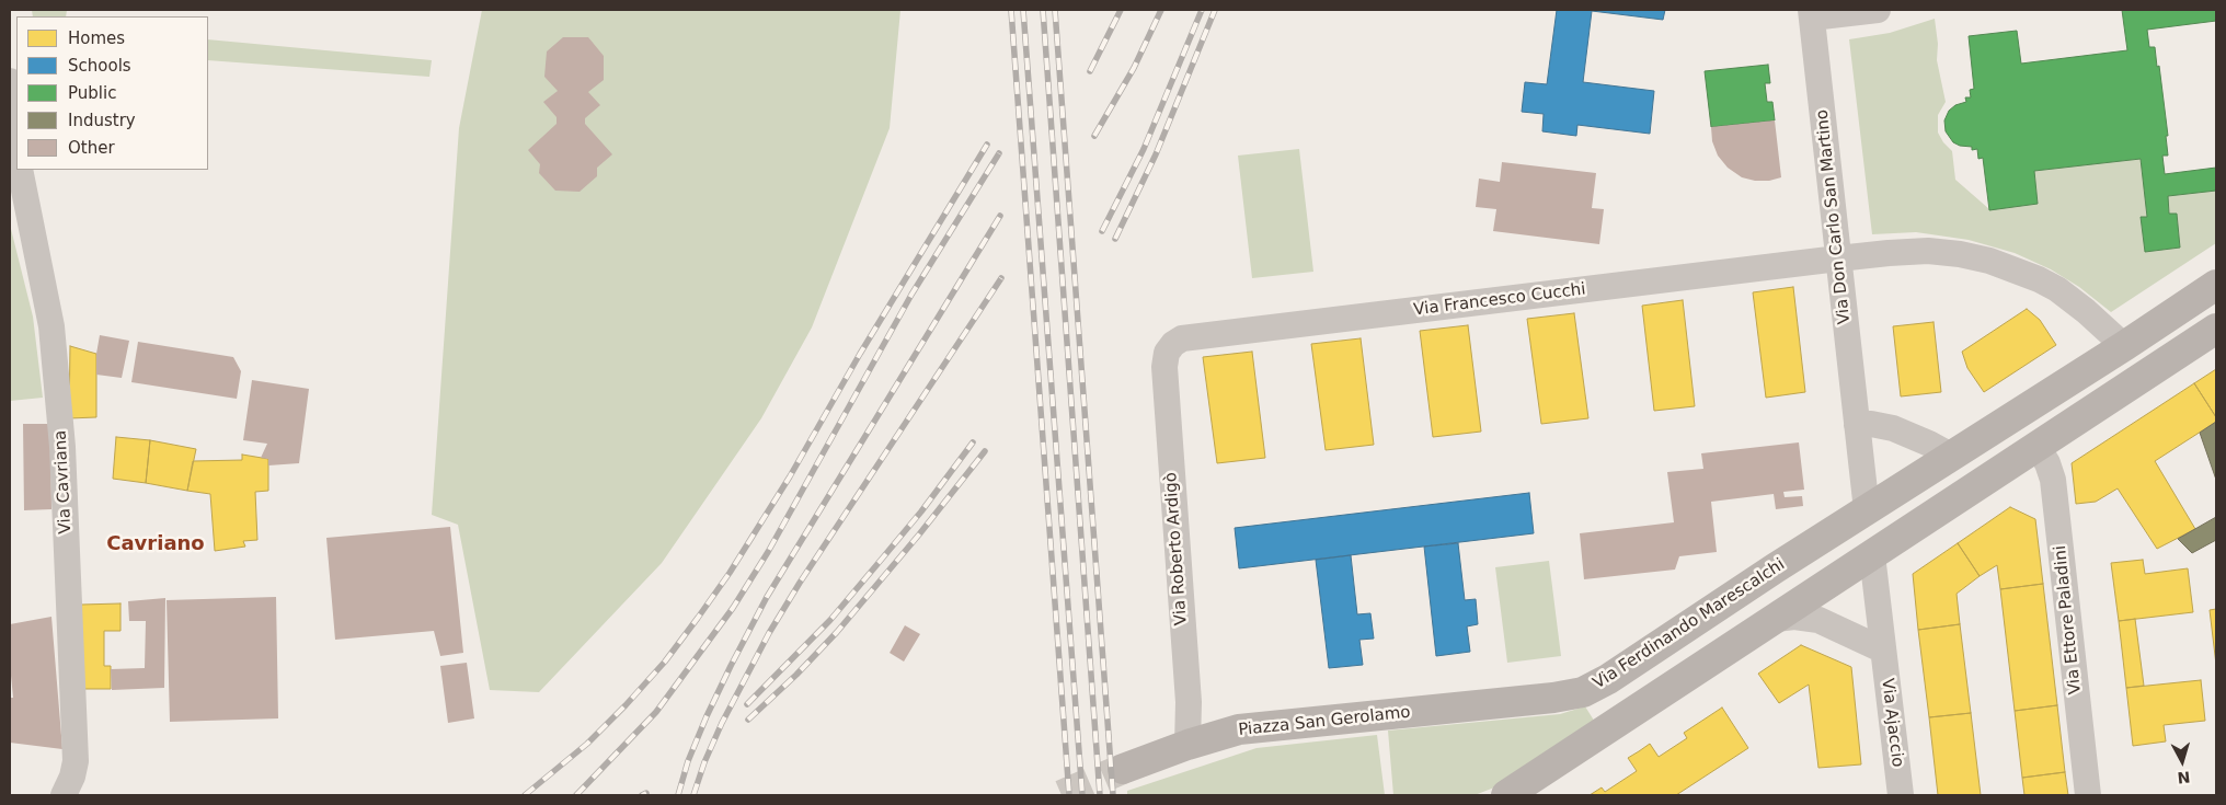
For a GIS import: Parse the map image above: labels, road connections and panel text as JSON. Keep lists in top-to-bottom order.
{
  "streets": {
    "street": [
      "Via Don Carlo San Martino",
      "Via Francesco Cucchi",
      "Via Cavriana",
      "Via Roberto Ardigò",
      "Via Ettore Paladini",
      "Via Ferdinando Marescalchi",
      "Piazza San Gerolamo",
      "Via Ajaccio"
    ]
  },
  "crossings": [
    ["Via Don Carlo San Martino", "Via Francesco Cucchi"],
    ["Via Don Carlo San Martino", "Via Ferdinando Marescalchi"],
    ["Via Francesco Cucchi", "Via Roberto Ardigò"],
    ["Via Francesco Cucchi", "Via Ferdinando Marescalchi"],
    ["Via Roberto Ardigò", "Piazza San Gerolamo"],
    ["Via Ferdinando Marescalchi", "Piazza San Gerolamo"]
  ],
  "districts": ["Cavriano"],
  "legend": [
    "Homes",
    "Schools",
    "Public",
    "Industry",
    "Other"
  ],
  "north": "bottom"
}
